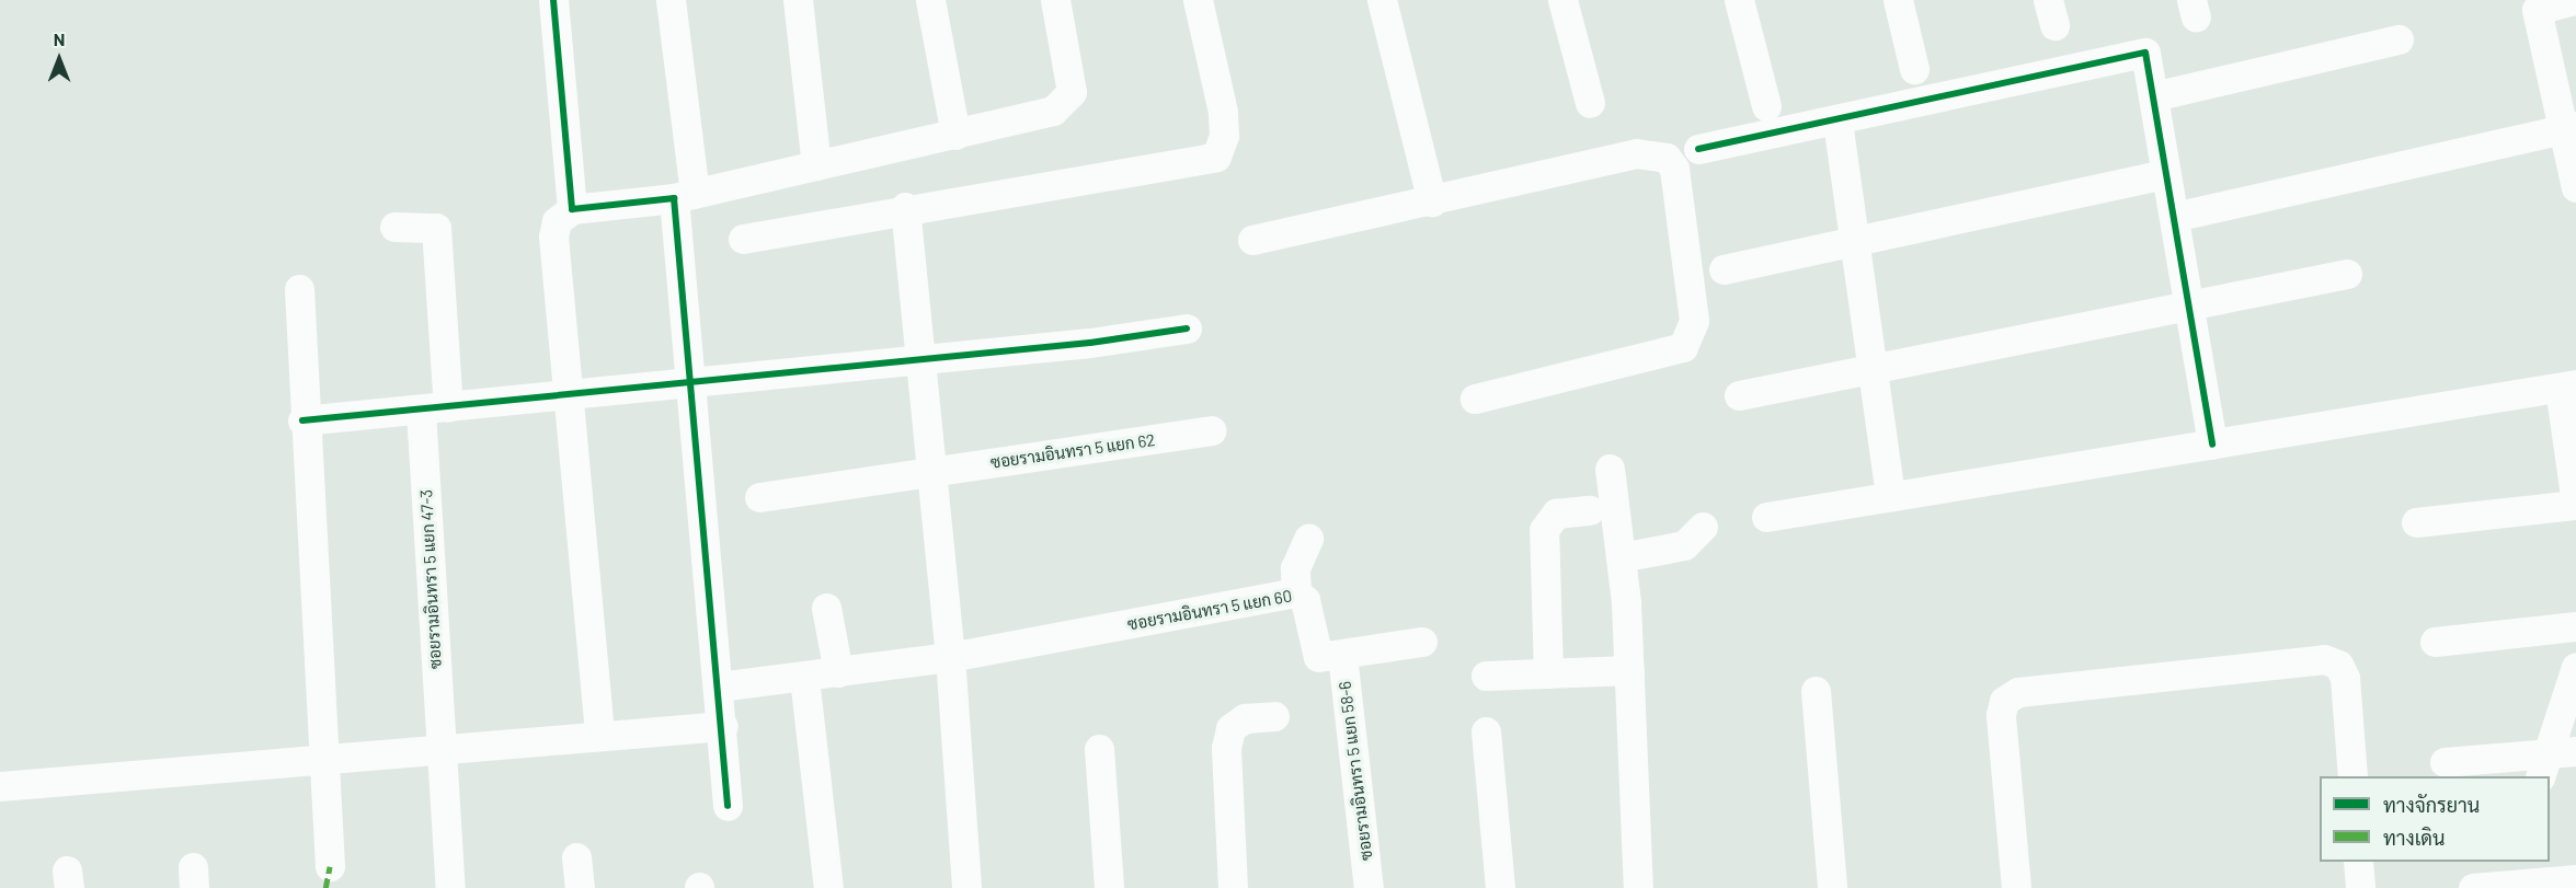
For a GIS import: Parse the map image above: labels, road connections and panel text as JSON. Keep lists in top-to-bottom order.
{
  "streets": {
    "street": [
      "ซอยรามอินทรา 5 แยก 62",
      "ซอยรามอินทรา 5 แยก 47-3",
      "ซอยรามอินทรา 5 แยก 60",
      "ซอยรามอินทรา 5 แยก 58-6"
    ]
  },
  "crossings": [
    ["ซอยรามอินทรา 5 แยก 60", "ซอยรามอินทรา 5 แยก 58-6"]
  ],
  "legend": ["ทางจักรยาน", "ทางเดิน"],
  "north": "top"
}
